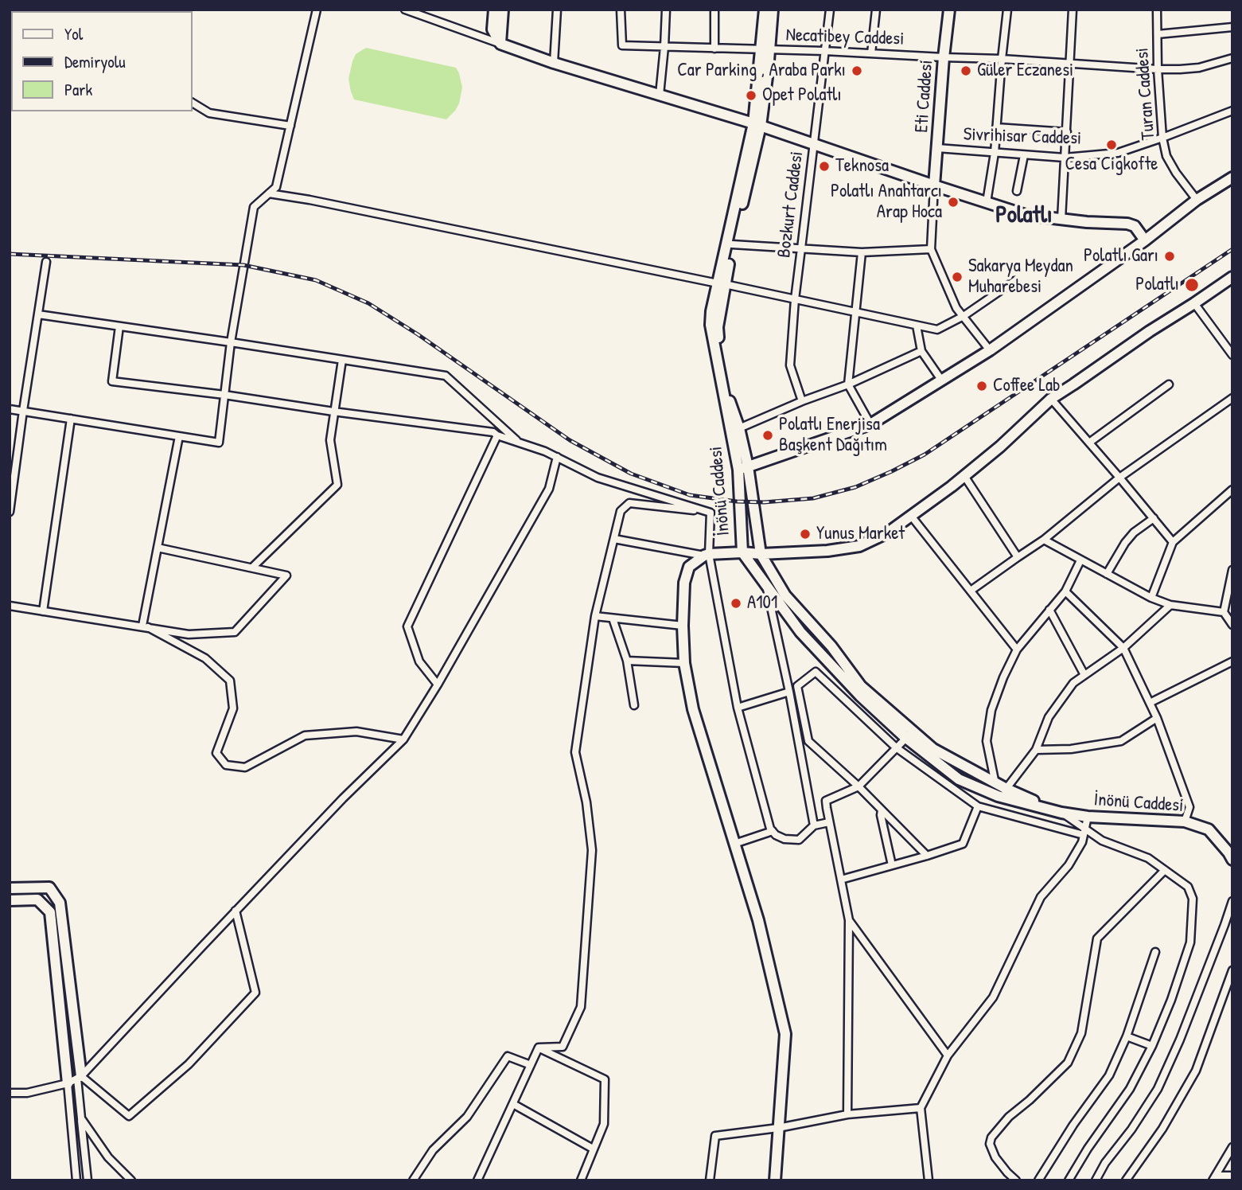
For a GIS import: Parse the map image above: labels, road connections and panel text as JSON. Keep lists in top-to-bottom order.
{
  "streets": {
    "street": [
      "Necatibey Caddesi",
      "Turan Caddesi",
      "Eti Caddesi",
      "Sivrihisar Caddesi",
      "Bozkurt Caddesi",
      "İnönü Caddesi"
    ]
  },
  "crossings": [
    ["Necatibey Caddesi", "Turan Caddesi"],
    ["Necatibey Caddesi", "Eti Caddesi"],
    ["Necatibey Caddesi", "Bozkurt Caddesi"],
    ["Necatibey Caddesi", "İnönü Caddesi"],
    ["Turan Caddesi", "Sivrihisar Caddesi"],
    ["Eti Caddesi", "Sivrihisar Caddesi"]
  ],
  "districts": ["Polatlı"],
  "places": [
    "Car Parking , Araba Parkı",
    "Güler Eczanesi",
    "Opet Polatlı",
    "Cesa Cigkofte",
    "Teknosa",
    "Polatlı Anahtarcı Arap Hoca",
    "Polatlı Garı",
    "Sakarya Meydan Muharebesi",
    "Polatlı",
    "Coffee Lab",
    "Polatlı Enerjisa Başkent Dağıtım",
    "Yunus Market",
    "A101"
  ],
  "legend": ["Yol", "Demiryolu", "Park"]
}
